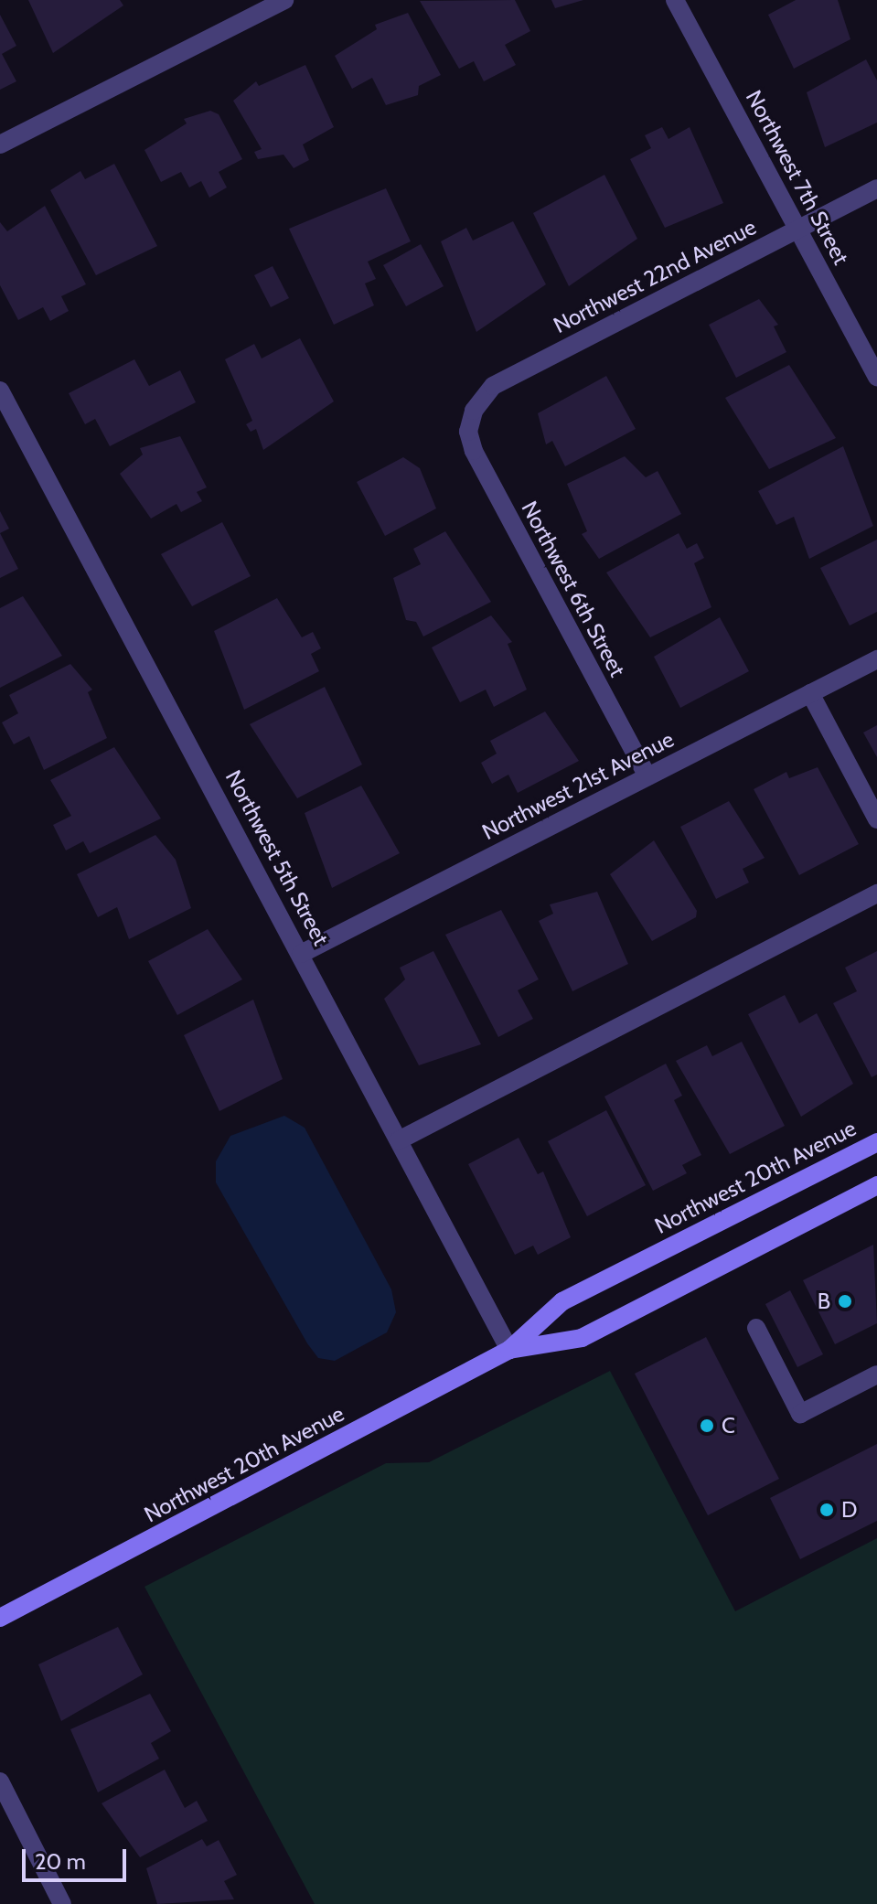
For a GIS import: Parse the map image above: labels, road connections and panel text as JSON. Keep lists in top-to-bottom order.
{
  "streets": {
    "street": [
      "Northwest 7th Street",
      "Northwest 22nd Avenue",
      "Northwest 6th Street",
      "Northwest 21st Avenue",
      "Northwest 5th Street",
      "Northwest 20th Avenue"
    ]
  },
  "crossings": [
    ["Northwest 7th Street", "Northwest 22nd Avenue"],
    ["Northwest 22nd Avenue", "Northwest 6th Street"],
    ["Northwest 6th Street", "Northwest 21st Avenue"],
    ["Northwest 21st Avenue", "Northwest 5th Street"],
    ["Northwest 5th Street", "Northwest 20th Avenue"]
  ],
  "places": ["B", "C", "D"],
  "scale_bar": "20 m"
}
